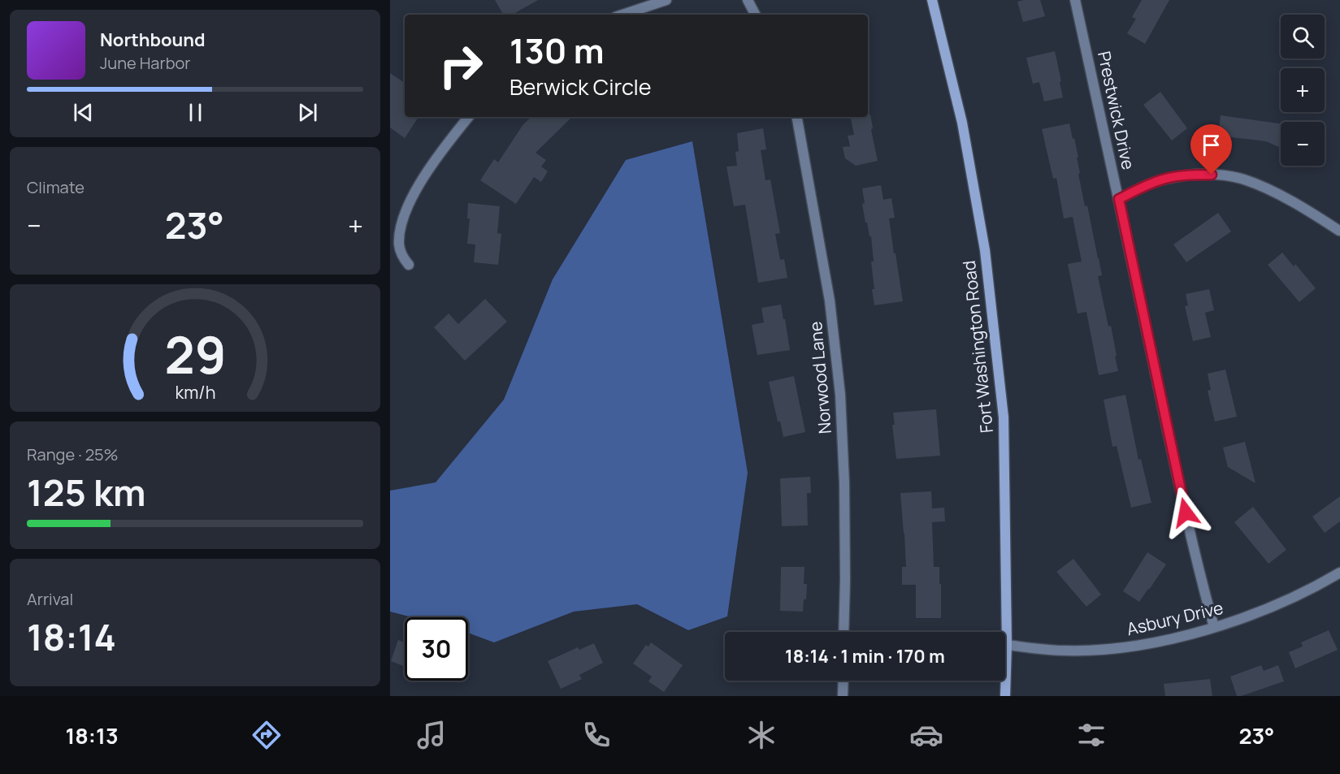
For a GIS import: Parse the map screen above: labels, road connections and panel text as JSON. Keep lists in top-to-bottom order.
{
  "streets": {
    "main road": ["Fort Washington Road"],
    "street": ["Prestwick Drive", "Norwood Lane", "Asbury Drive"]
  },
  "crossings": [
    ["Prestwick Drive", "Asbury Drive"],
    ["Fort Washington Road", "Asbury Drive"]
  ],
  "page": {
    "map_buttons": ["+", "−"],
    "turn": ["130 m", "Berwick Circle"],
    "song": ["Northbound", "June Harbor"],
    "tile": [
      "Climate",
      ["Range · 25%", "125 km"],
      ["Arrival", "18:14"]
    ],
    "heat": ["−", "23°", "+"],
    "limit": "30",
    "trip": "18:14 · 1 min · 170 m",
    "tabs": ["18:13", "23°"],
    "gauge": ["29", "km/h"]
  }
}
